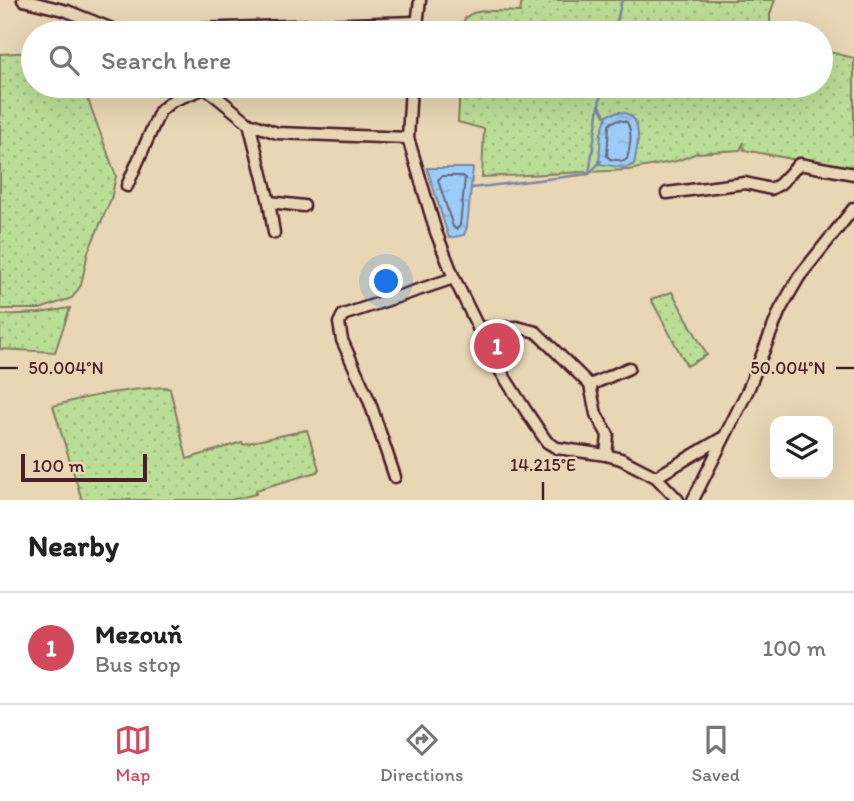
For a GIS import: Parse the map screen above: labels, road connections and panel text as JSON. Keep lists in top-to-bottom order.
{
  "scale_bar": "100 m",
  "page": {
    "search": "Search here",
    "pins": "1",
    "scale": "100 m",
    "heading": "Nearby",
    "list": [
      {
        "mark": "1",
        "name": "Mezouň",
        "note": "Bus stop",
        "value": "100 m"
      }
    ],
    "nav": ["Map", "Directions", "Saved"]
  },
  "coordinates": ["50.004°N", "14.215°E"]
}
